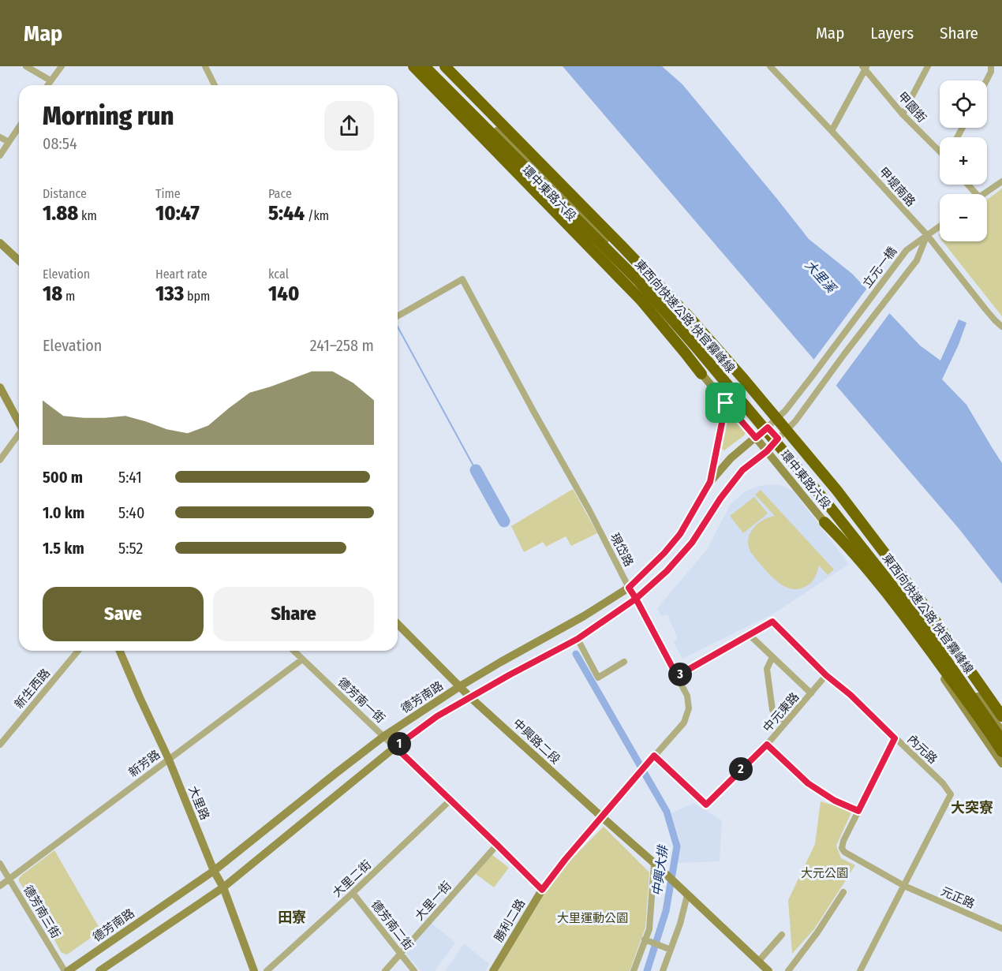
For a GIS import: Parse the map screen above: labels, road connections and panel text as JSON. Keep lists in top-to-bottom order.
{
  "streets": {
    "highway": ["東西向快速公路 快官霧峰線"],
    "street": [
      "甲園街",
      "甲堤南路",
      "環中東路六段",
      "立元一橋",
      "現岱路",
      "新生西路",
      "德芳南路",
      "德芳南一街",
      "中元東路",
      "中興路二段",
      "內元路",
      "新芳路",
      "大里路",
      "大里二街",
      "元正路",
      "大里一街",
      "德芳南三街",
      "勝利二路",
      "德芳南二街"
    ]
  },
  "crossings": [
    ["甲堤南路", "立元一橋"],
    ["環中東路六段", "立元一橋"],
    ["環中東路六段", "德芳南路"],
    ["立元一橋", "德芳南路"],
    ["現岱路", "德芳南路"],
    ["現岱路", "中元東路"],
    ["現岱路", "中興路二段"],
    ["現岱路", "內元路"],
    ["現岱路", "勝利二路"],
    ["德芳南路", "德芳南一街"],
    ["德芳南路", "中興路二段"],
    ["德芳南路", "大里路"],
    ["德芳南路", "德芳南三街"],
    ["德芳南一街", "新芳路"],
    ["德芳南一街", "大里二街"],
    ["德芳南一街", "大里一街"],
    ["德芳南一街", "勝利二路"],
    ["中元東路", "內元路"],
    ["中興路二段", "勝利二路"],
    ["內元路", "元正路"],
    ["新芳路", "大里路"],
    ["新芳路", "德芳南三街"],
    ["大里二街", "德芳南二街"],
    ["大里一街", "德芳南二街"]
  ],
  "districts": ["大突寮", "田寮"],
  "water": ["大里溪", "中興大排"],
  "parks": ["大元公園", "大里運動公園"],
  "page": {
    "header": "Map",
    "nav": ["Map", "Layers", "Share"],
    "map_buttons": ["+", "−"],
    "heading": ["Morning run", "08:54"],
    "stats": [
      ["Distance", "1.88 km"],
      ["Time", "10:47"],
      ["Pace", "5:44 /km"],
      ["Elevation", "18 m"],
      ["Heart rate", "133 bpm"],
      ["kcal", "140"]
    ],
    "chart": ["Elevation", "241–258 m"],
    "list": [
      {
        "name": "500 m",
        "note": "5:41"
      },
      {
        "name": "1.0 km",
        "note": "5:40"
      },
      {
        "name": "1.5 km",
        "note": "5:52"
      }
    ],
    "buttons": ["Save", "Share"],
    "pins": ["3", "1", "2"]
  }
}
